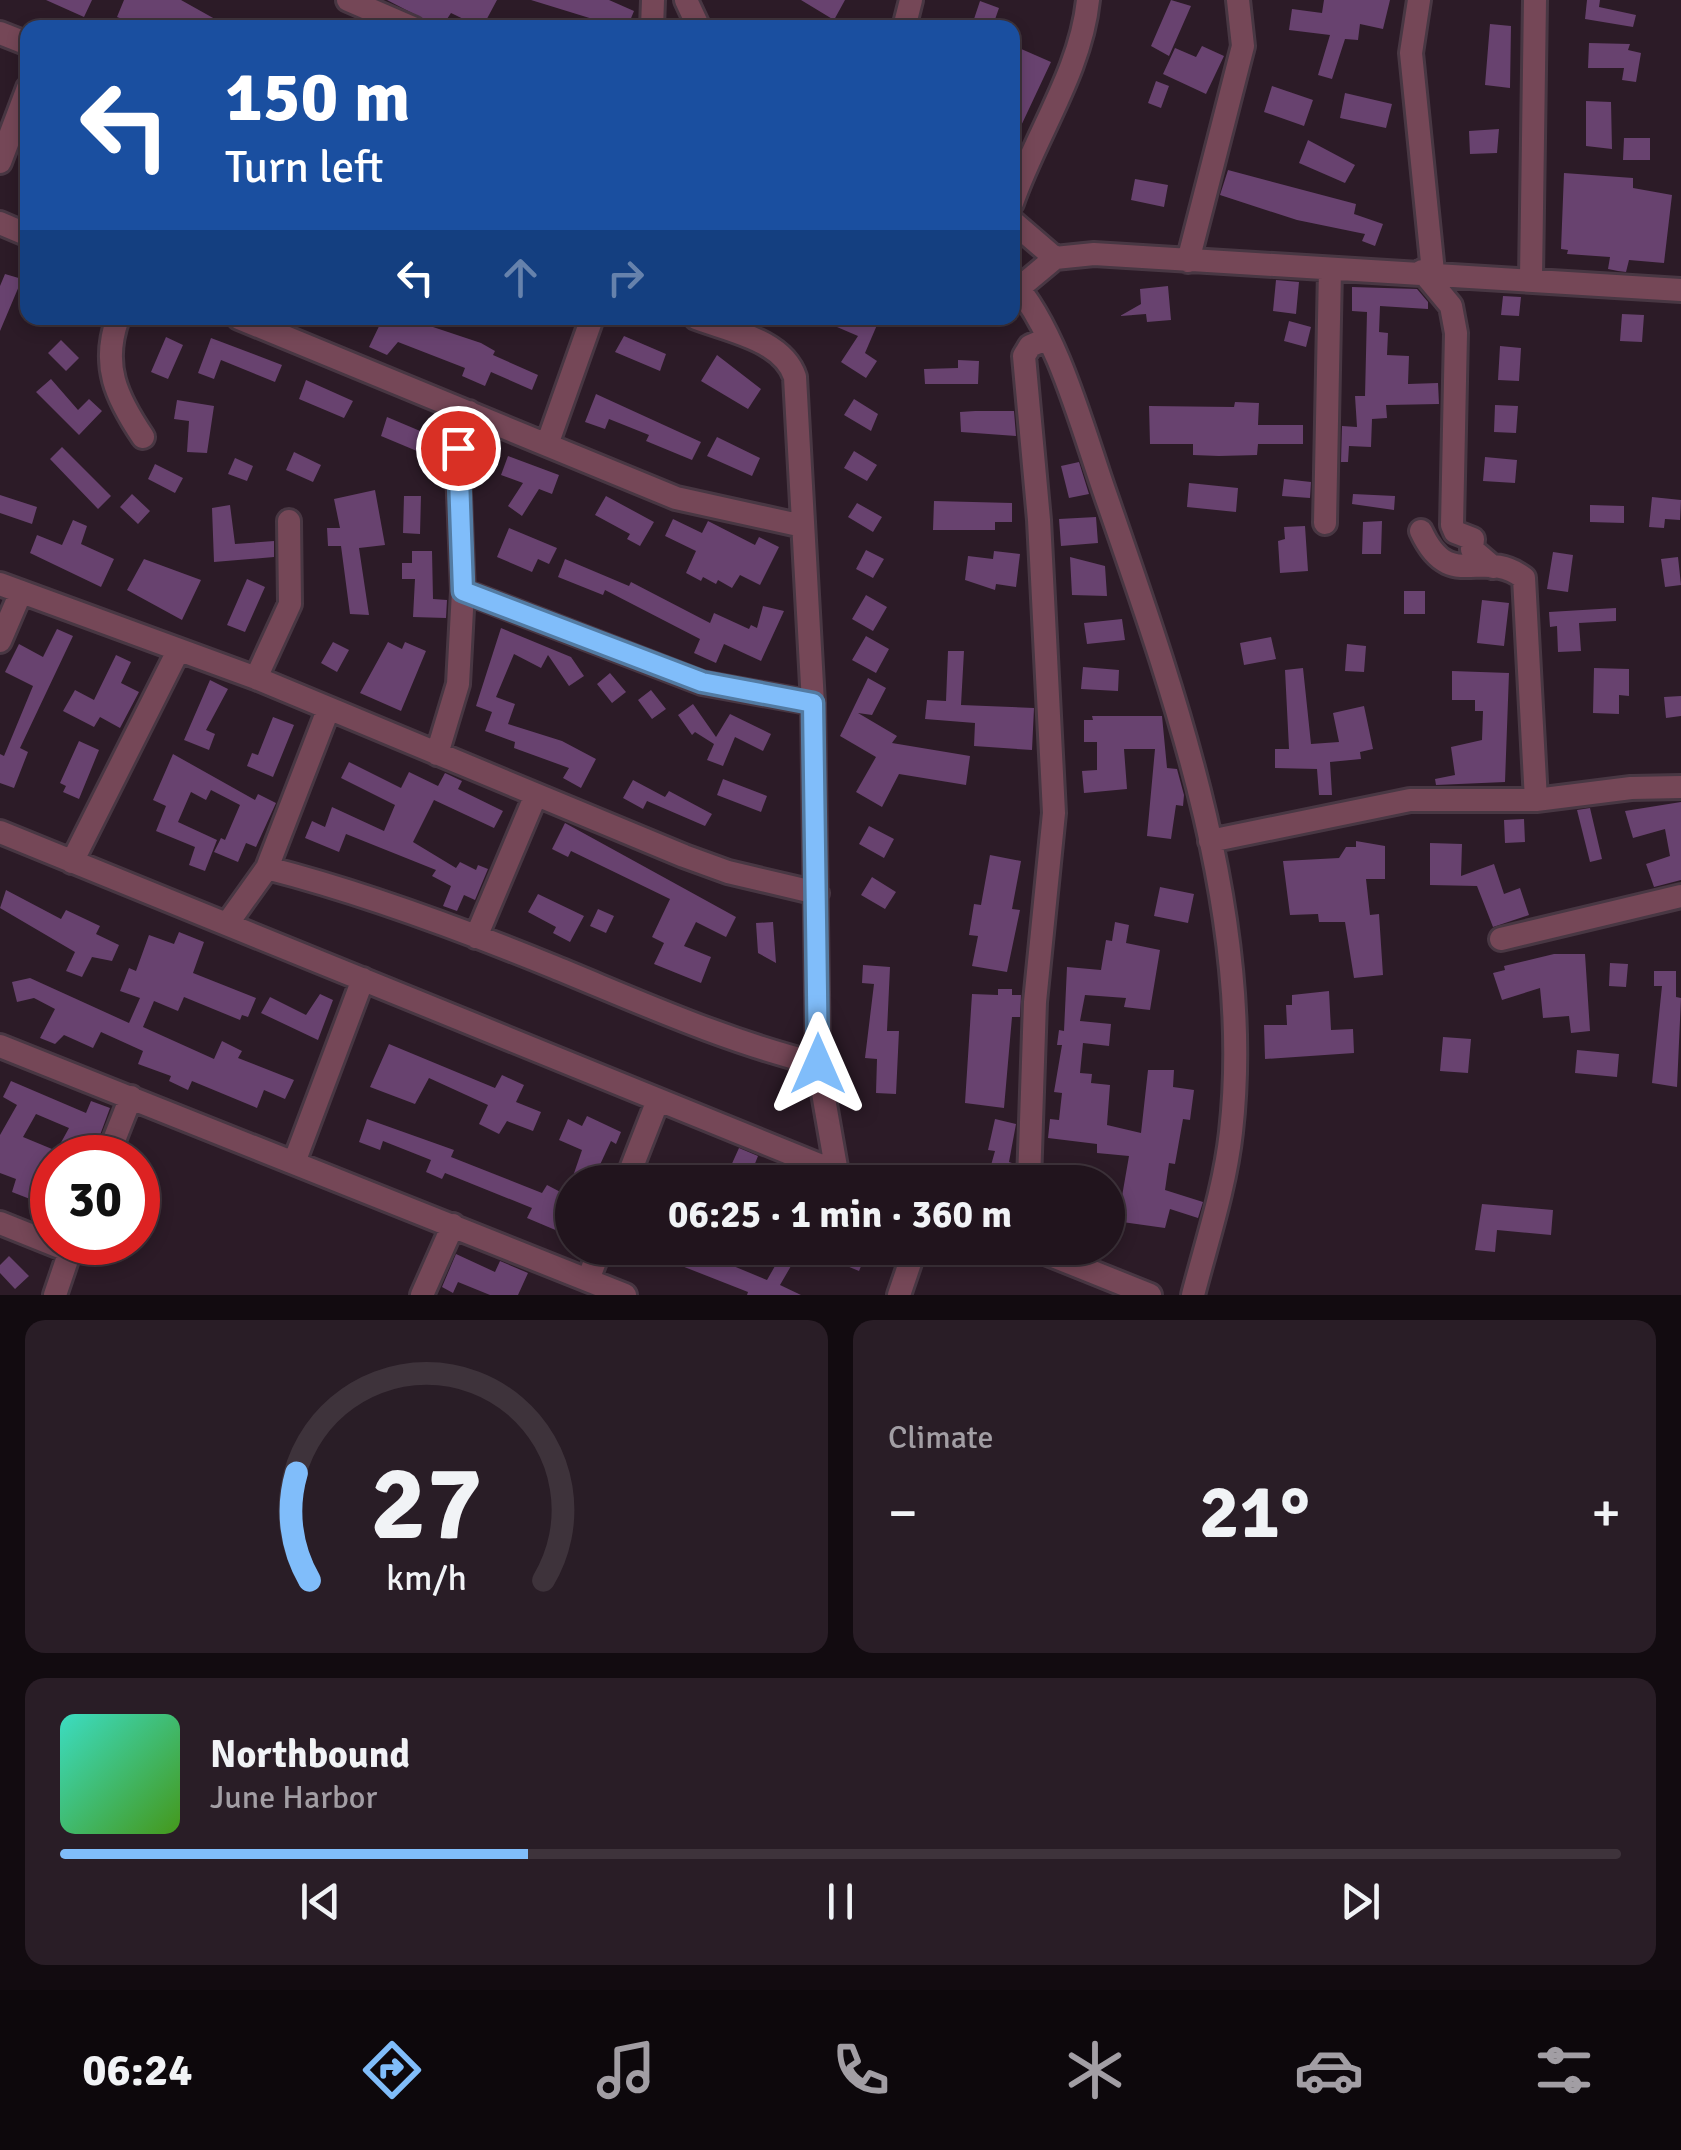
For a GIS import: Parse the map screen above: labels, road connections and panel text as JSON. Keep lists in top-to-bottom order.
{
  "page": {
    "turn": ["150 m", "Turn left"],
    "limit": "30",
    "trip": "06:25 · 1 min · 360 m",
    "tile": "Climate",
    "heat": ["−", "21°", "+"],
    "song": ["Northbound", "June Harbor"],
    "tabs": "06:24",
    "gauge": ["27", "km/h"]
  }
}
